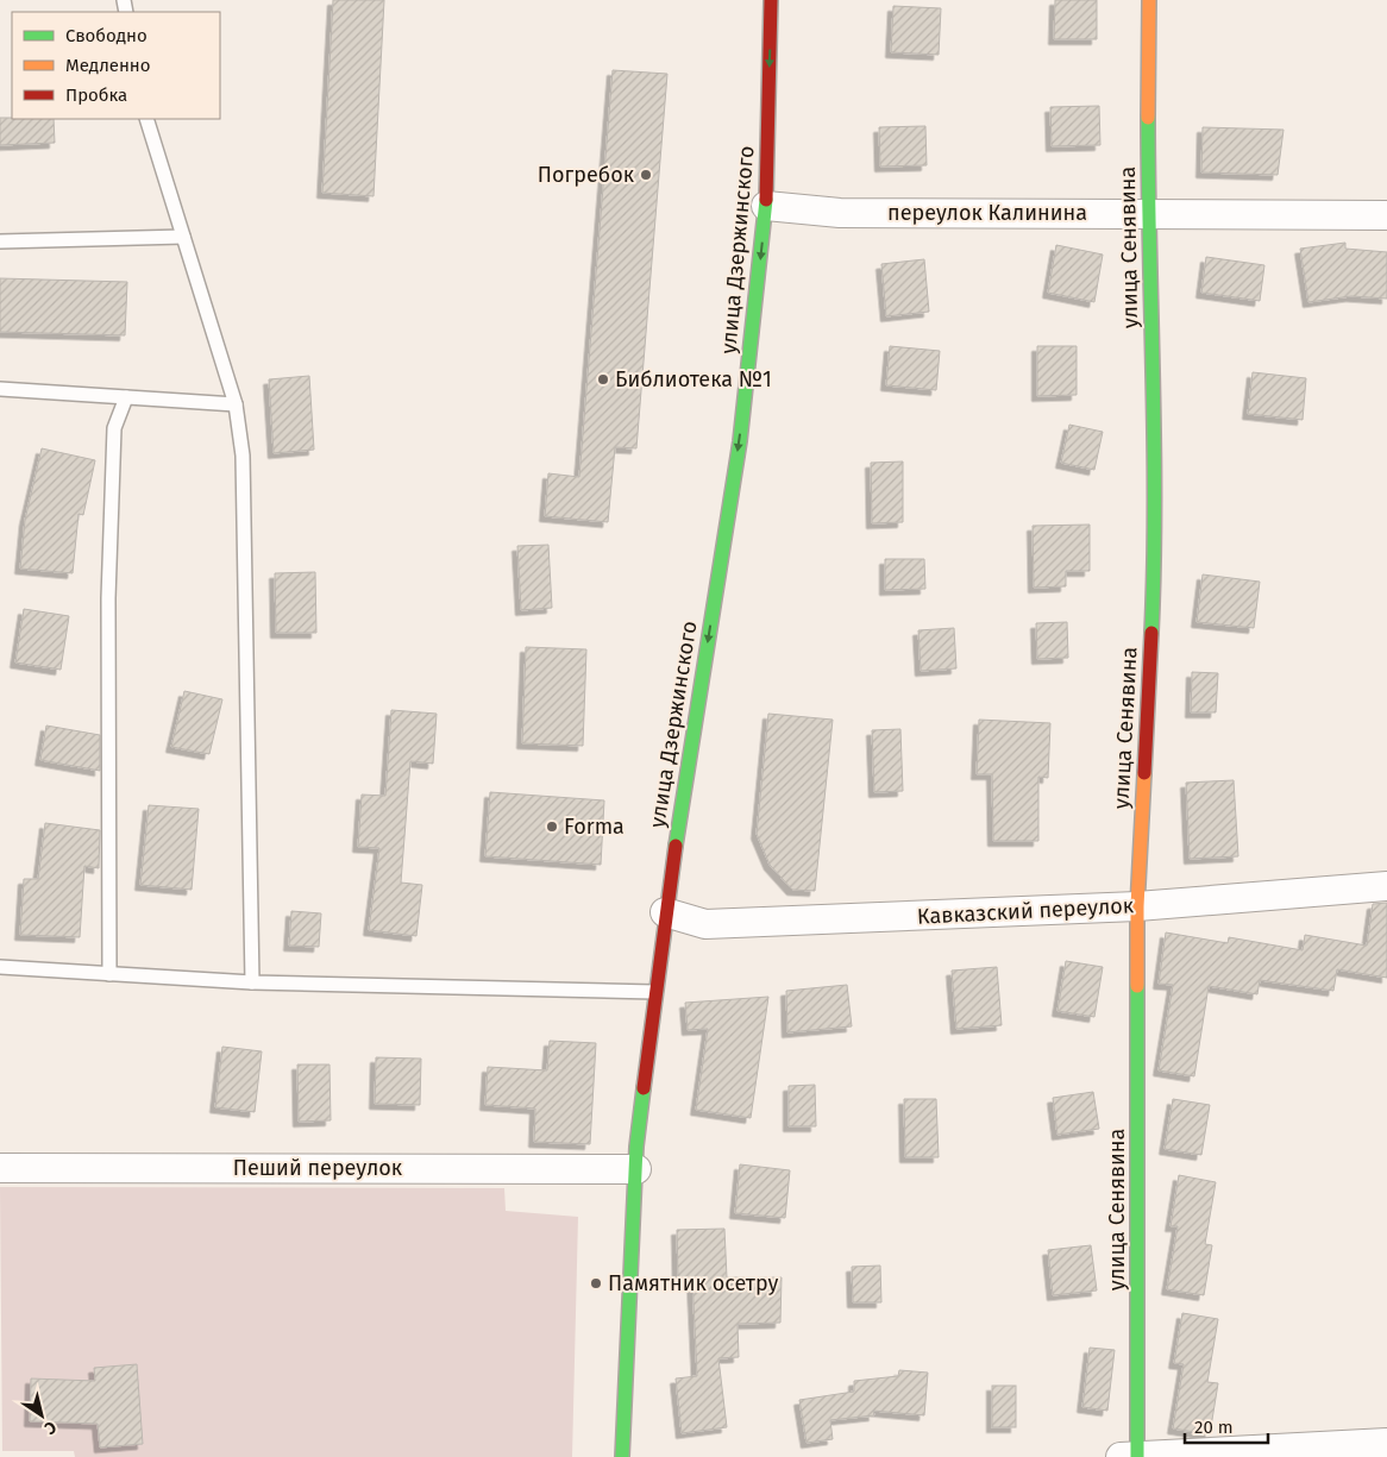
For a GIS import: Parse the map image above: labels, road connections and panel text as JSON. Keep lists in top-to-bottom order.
{
  "streets": {
    "main road": ["улица Сенявина", "улица Дзержинского"],
    "street": ["переулок Калинина", "Кавказский переулок", "Пеший переулок"]
  },
  "crossings": [
    ["переулок Калинина", "улица Сенявина"],
    ["переулок Калинина", "улица Дзержинского"],
    ["улица Сенявина", "Кавказский переулок"],
    ["улица Дзержинского", "Кавказский переулок"],
    ["улица Дзержинского", "Пеший переулок"]
  ],
  "one_way": ["улица Дзержинского"],
  "places": [
    "Погребок",
    "Библиотека №1",
    "Forma",
    "Памятник осетру"
  ],
  "legend": ["Свободно", "Медленно", "Пробка"],
  "scale_bar": "20 m",
  "north": "bottom right"
}
